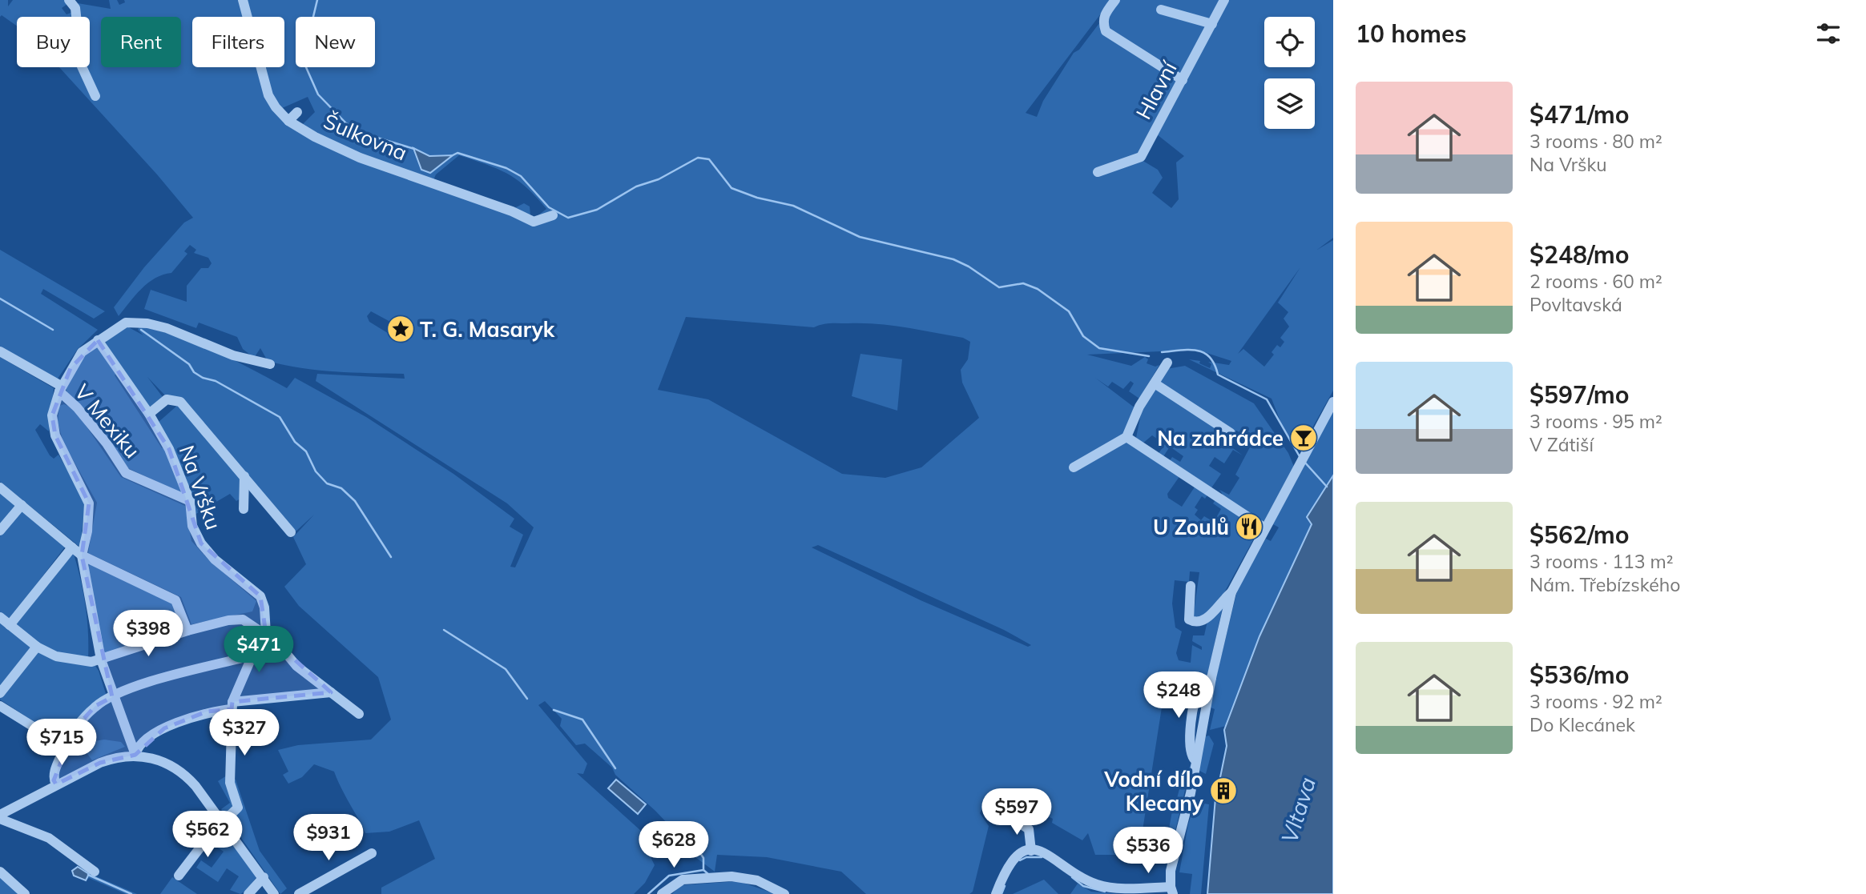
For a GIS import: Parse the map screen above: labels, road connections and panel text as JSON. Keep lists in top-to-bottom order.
{
  "streets": {
    "street": [
      "Hlavní",
      "Šulkovna",
      "V Mexiku",
      "Na Vršku"
    ]
  },
  "crossings": [
    ["V Mexiku", "Na Vršku"]
  ],
  "water": ["Vltava"],
  "places": {
    "place": ["T. G. Masaryk"],
    "bar": ["Na zahrádce"],
    "restaurant": ["U Zoulů"],
    "building": ["Vodní dílo Klecany"]
  },
  "page": {
    "heading": "10 homes",
    "chip": [
      "Buy",
      "Rent",
      "Filters",
      "New"
    ],
    "list": [
      {
        "name": "$471/mo",
        "note": "3 rooms · 80 m² · Na Vršku"
      },
      {
        "name": "$248/mo",
        "note": "2 rooms · 60 m² · Povltavská"
      },
      {
        "name": "$597/mo",
        "note": "3 rooms · 95 m² · V Zátiší"
      },
      {
        "name": "$562/mo",
        "note": "3 rooms · 113 m² · Nám. Třebízského"
      },
      {
        "name": "$536/mo",
        "note": "3 rooms · 92 m² · Do Klecánek"
      }
    ],
    "price": [
      "$398",
      "$471",
      "$248",
      "$327",
      "$715",
      "$597",
      "$562",
      "$931",
      "$628",
      "$536"
    ]
  }
}
